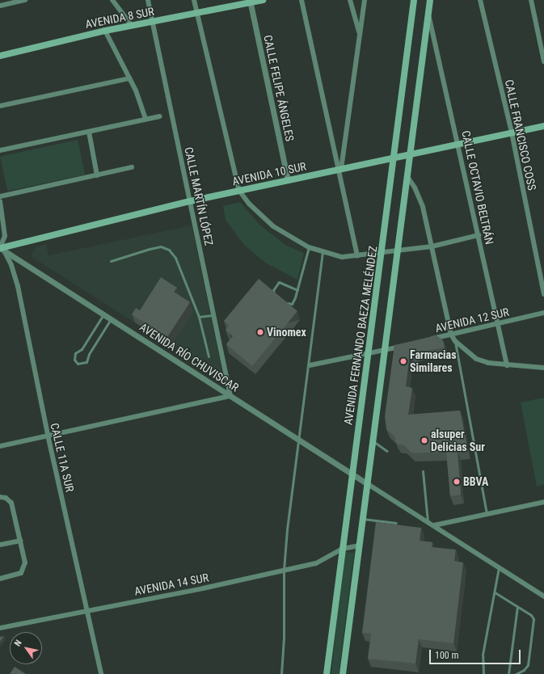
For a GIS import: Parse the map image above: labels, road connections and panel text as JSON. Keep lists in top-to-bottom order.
{
  "streets": {
    "main road": ["AVENIDA 8 SUR", "AVENIDA 10 SUR", "AVENIDA FERNANDO BAEZA MELÉNDEZ"],
    "street": [
      "CALLE FELIPE ÁNGELES",
      "CALLE FRANCISCO COSS",
      "CALLE OCTAVIO BELTRÁN",
      "CALLE MARTÍN LÓPEZ",
      "AVENIDA 12 SUR",
      "AVENIDA RÍO CHUVISCAR",
      "CALLE 11A SUR",
      "AVENIDA 14 SUR"
    ]
  },
  "crossings": [
    ["AVENIDA 8 SUR", "CALLE FELIPE ÁNGELES"],
    ["AVENIDA 8 SUR", "CALLE MARTÍN LÓPEZ"],
    ["CALLE FELIPE ÁNGELES", "AVENIDA 10 SUR"],
    ["CALLE FRANCISCO COSS", "AVENIDA 10 SUR"],
    ["AVENIDA 10 SUR", "CALLE OCTAVIO BELTRÁN"],
    ["AVENIDA 10 SUR", "CALLE MARTÍN LÓPEZ"],
    ["AVENIDA 10 SUR", "AVENIDA FERNANDO BAEZA MELÉNDEZ"],
    ["AVENIDA 10 SUR", "AVENIDA RÍO CHUVISCAR"],
    ["AVENIDA 10 SUR", "CALLE 11A SUR"],
    ["CALLE OCTAVIO BELTRÁN", "AVENIDA 12 SUR"],
    ["CALLE MARTÍN LÓPEZ", "AVENIDA RÍO CHUVISCAR"],
    ["AVENIDA FERNANDO BAEZA MELÉNDEZ", "AVENIDA RÍO CHUVISCAR"],
    ["AVENIDA FERNANDO BAEZA MELÉNDEZ", "AVENIDA 14 SUR"],
    ["AVENIDA RÍO CHUVISCAR", "CALLE 11A SUR"],
    ["CALLE 11A SUR", "AVENIDA 14 SUR"]
  ],
  "places": [
    "Vinomex",
    "Farmacias Similares",
    "alsuper Delicias Sur",
    "BBVA"
  ],
  "scale_bar": "100 m",
  "north": "top left"
}
